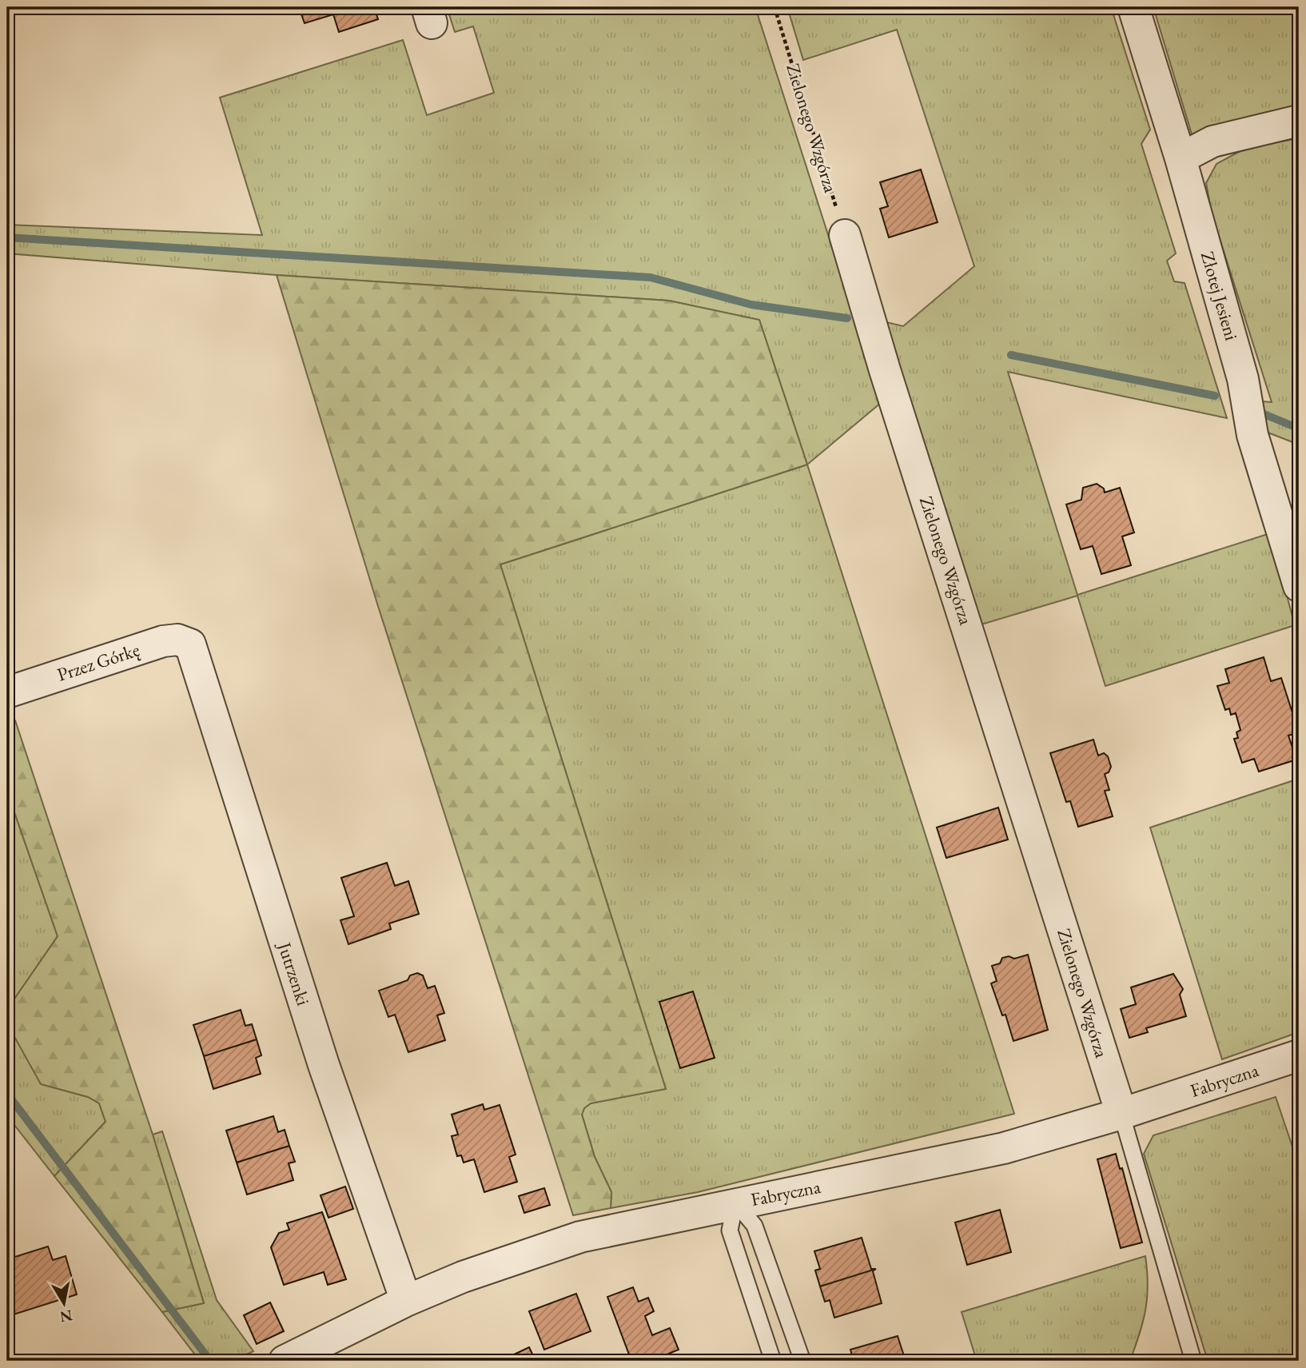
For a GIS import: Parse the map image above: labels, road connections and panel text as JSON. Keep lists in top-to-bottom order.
{
  "streets": {
    "street": [
      "Zielonego Wzgórza",
      "Złotej Jesieni",
      "Przez Górkę",
      "Jutrzenki",
      "Fabryczna"
    ]
  },
  "crossings": [
    ["Zielonego Wzgórza", "Fabryczna"],
    ["Przez Górkę", "Jutrzenki"],
    ["Jutrzenki", "Fabryczna"]
  ],
  "north": "bottom"
}
